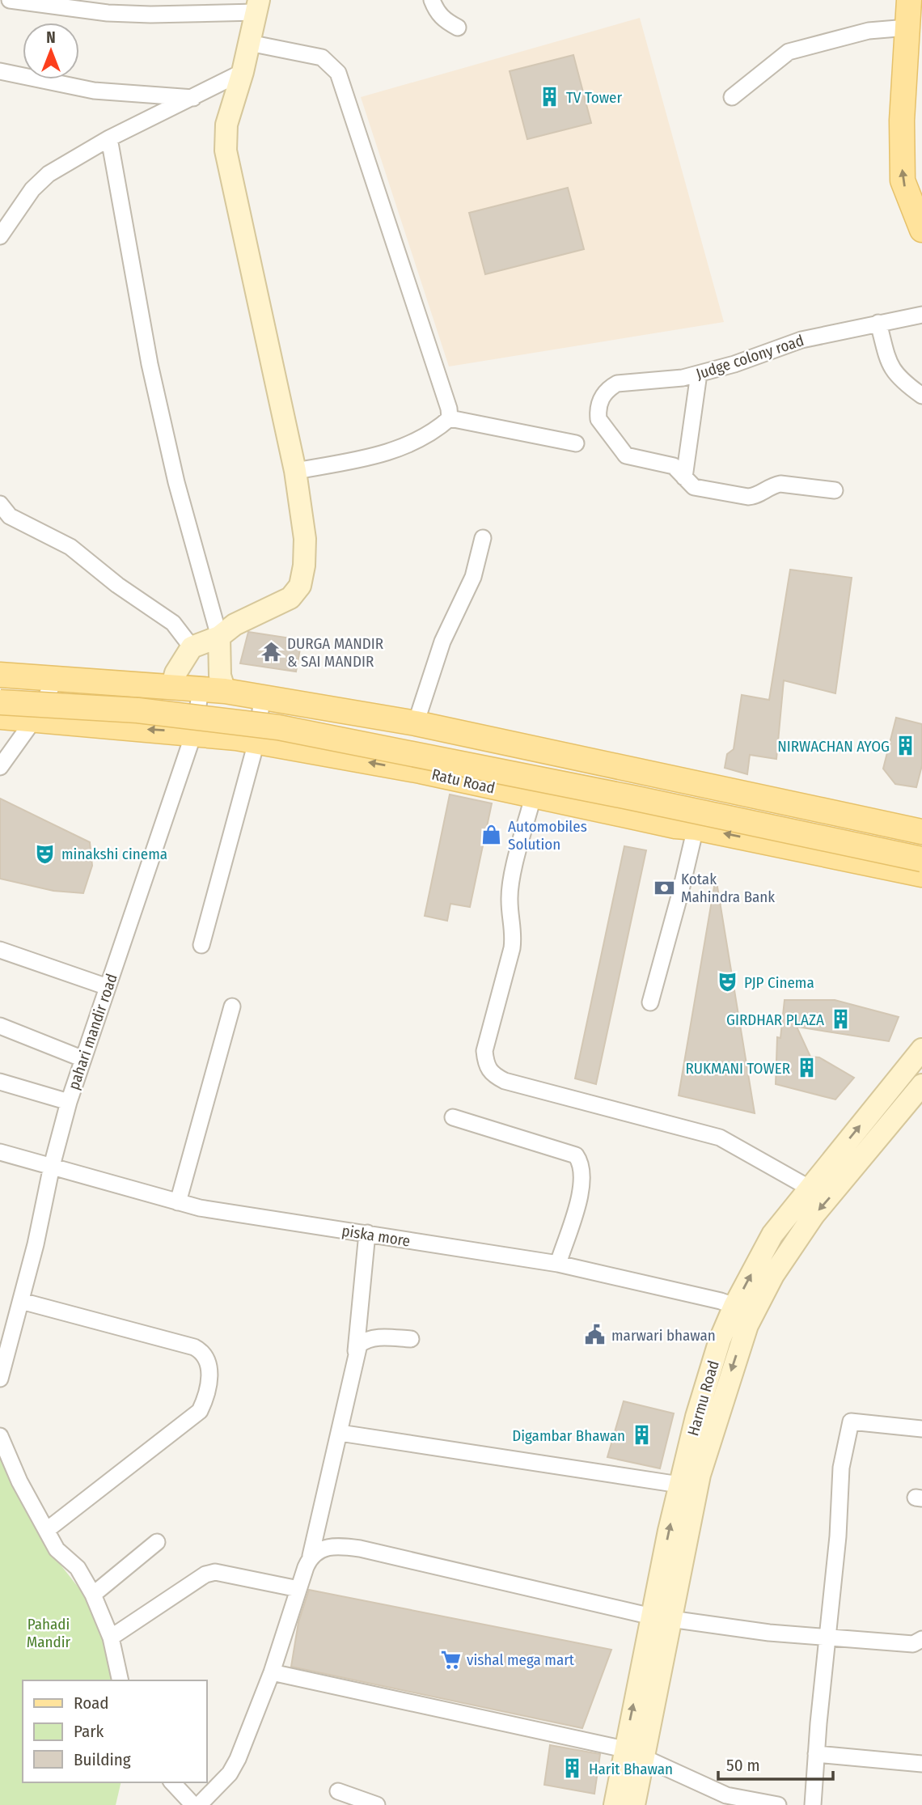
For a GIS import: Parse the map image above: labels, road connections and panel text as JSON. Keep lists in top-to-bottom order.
{
  "streets": {
    "main road": ["Ratu Road", "Harmu Road"],
    "street": ["Judge colony road", "pahari mandir road", "piska more"]
  },
  "crossings": [
    ["Ratu Road", "pahari mandir road"],
    ["pahari mandir road", "piska more"],
    ["piska more", "Harmu Road"]
  ],
  "parks": ["Pahadi Mandir"],
  "places": {
    "building": [
      "TV Tower",
      "NIRWACHAN AYOG",
      "GIRDHAR PLAZA",
      "RUKMANI TOWER",
      "Digambar Bhawan",
      "Harit Bhawan"
    ],
    "temple": ["DURGA MANDIR & SAI MANDIR"],
    "shop": ["Automobiles Solution"],
    "theatre": ["minakshi cinema", "PJP Cinema"],
    "bank": ["Kotak Mahindra Bank"],
    "public building": ["marwari bhawan"],
    "supermarket": ["vishal mega mart"]
  },
  "legend": ["Road", "Park", "Building"],
  "scale_bar": "50 m",
  "north": "top"
}
